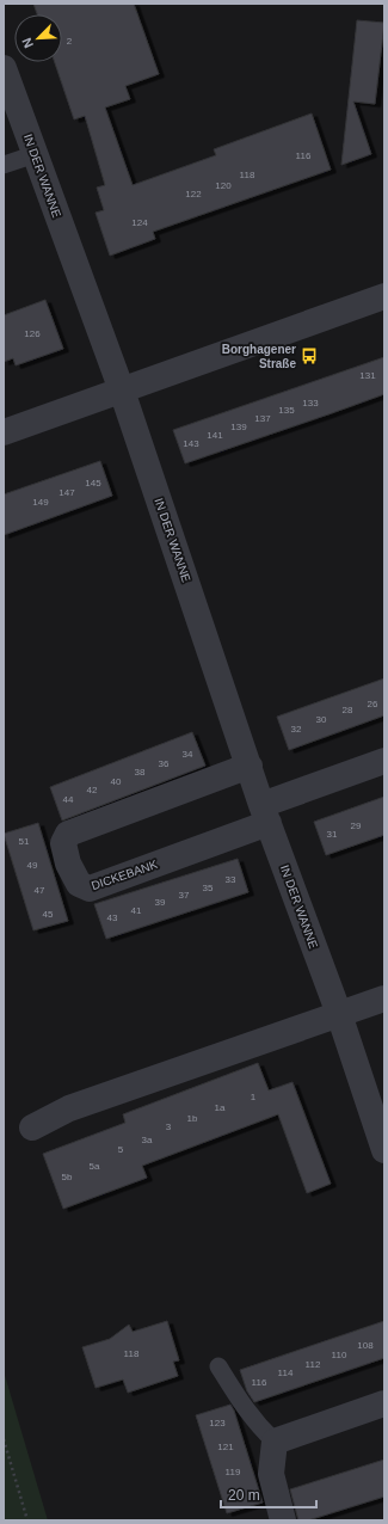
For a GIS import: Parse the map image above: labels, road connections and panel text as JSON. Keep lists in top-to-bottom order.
{
  "streets": {
    "street": ["IN DER WANNE", "DICKEBANK"]
  },
  "crossings": [
    ["IN DER WANNE", "DICKEBANK"]
  ],
  "places": {
    "bus stop": ["Borghagener Straße"]
  },
  "house_numbers": [
    "2",
    "116",
    "118",
    "120",
    "122",
    "124",
    "126",
    "131",
    "133",
    "135",
    "137",
    "139",
    "141",
    "143",
    "145",
    "147",
    "149",
    "26",
    "28",
    "30",
    "32",
    "34",
    "36",
    "38",
    "40",
    "42",
    "44",
    "29",
    "31",
    "51",
    "49",
    "33",
    "35",
    "47",
    "37",
    "39",
    "41",
    "45",
    "43",
    "1",
    "1a",
    "1b",
    "3",
    "3a",
    "5",
    "5a",
    "5b",
    "108",
    "118",
    "110",
    "112",
    "114",
    "116",
    "123",
    "121",
    "119"
  ],
  "scale_bar": "20 m",
  "north": "bottom left"
}
